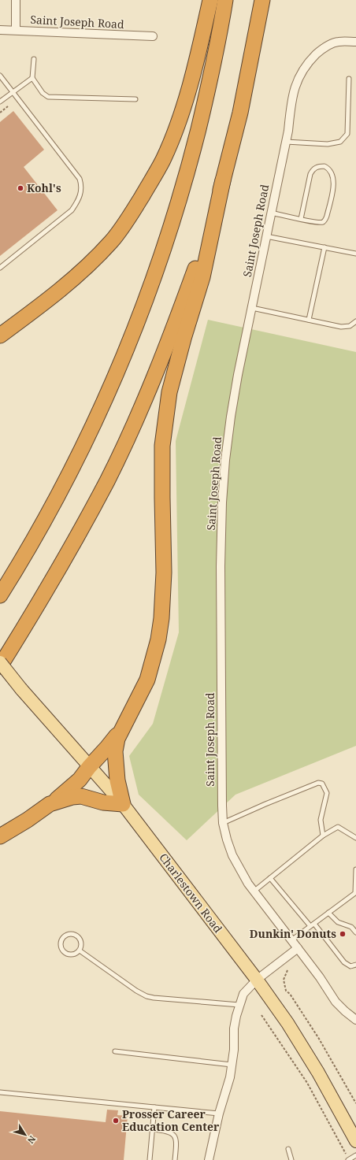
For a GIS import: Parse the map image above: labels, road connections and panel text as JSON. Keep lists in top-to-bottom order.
{
  "streets": {
    "main road": ["Charlestown Road"],
    "street": ["Saint Joseph Road"]
  },
  "places": ["Kohl's", "Dunkin' Donuts", "Prosser Career Education Center"],
  "north": "bottom right"
}
